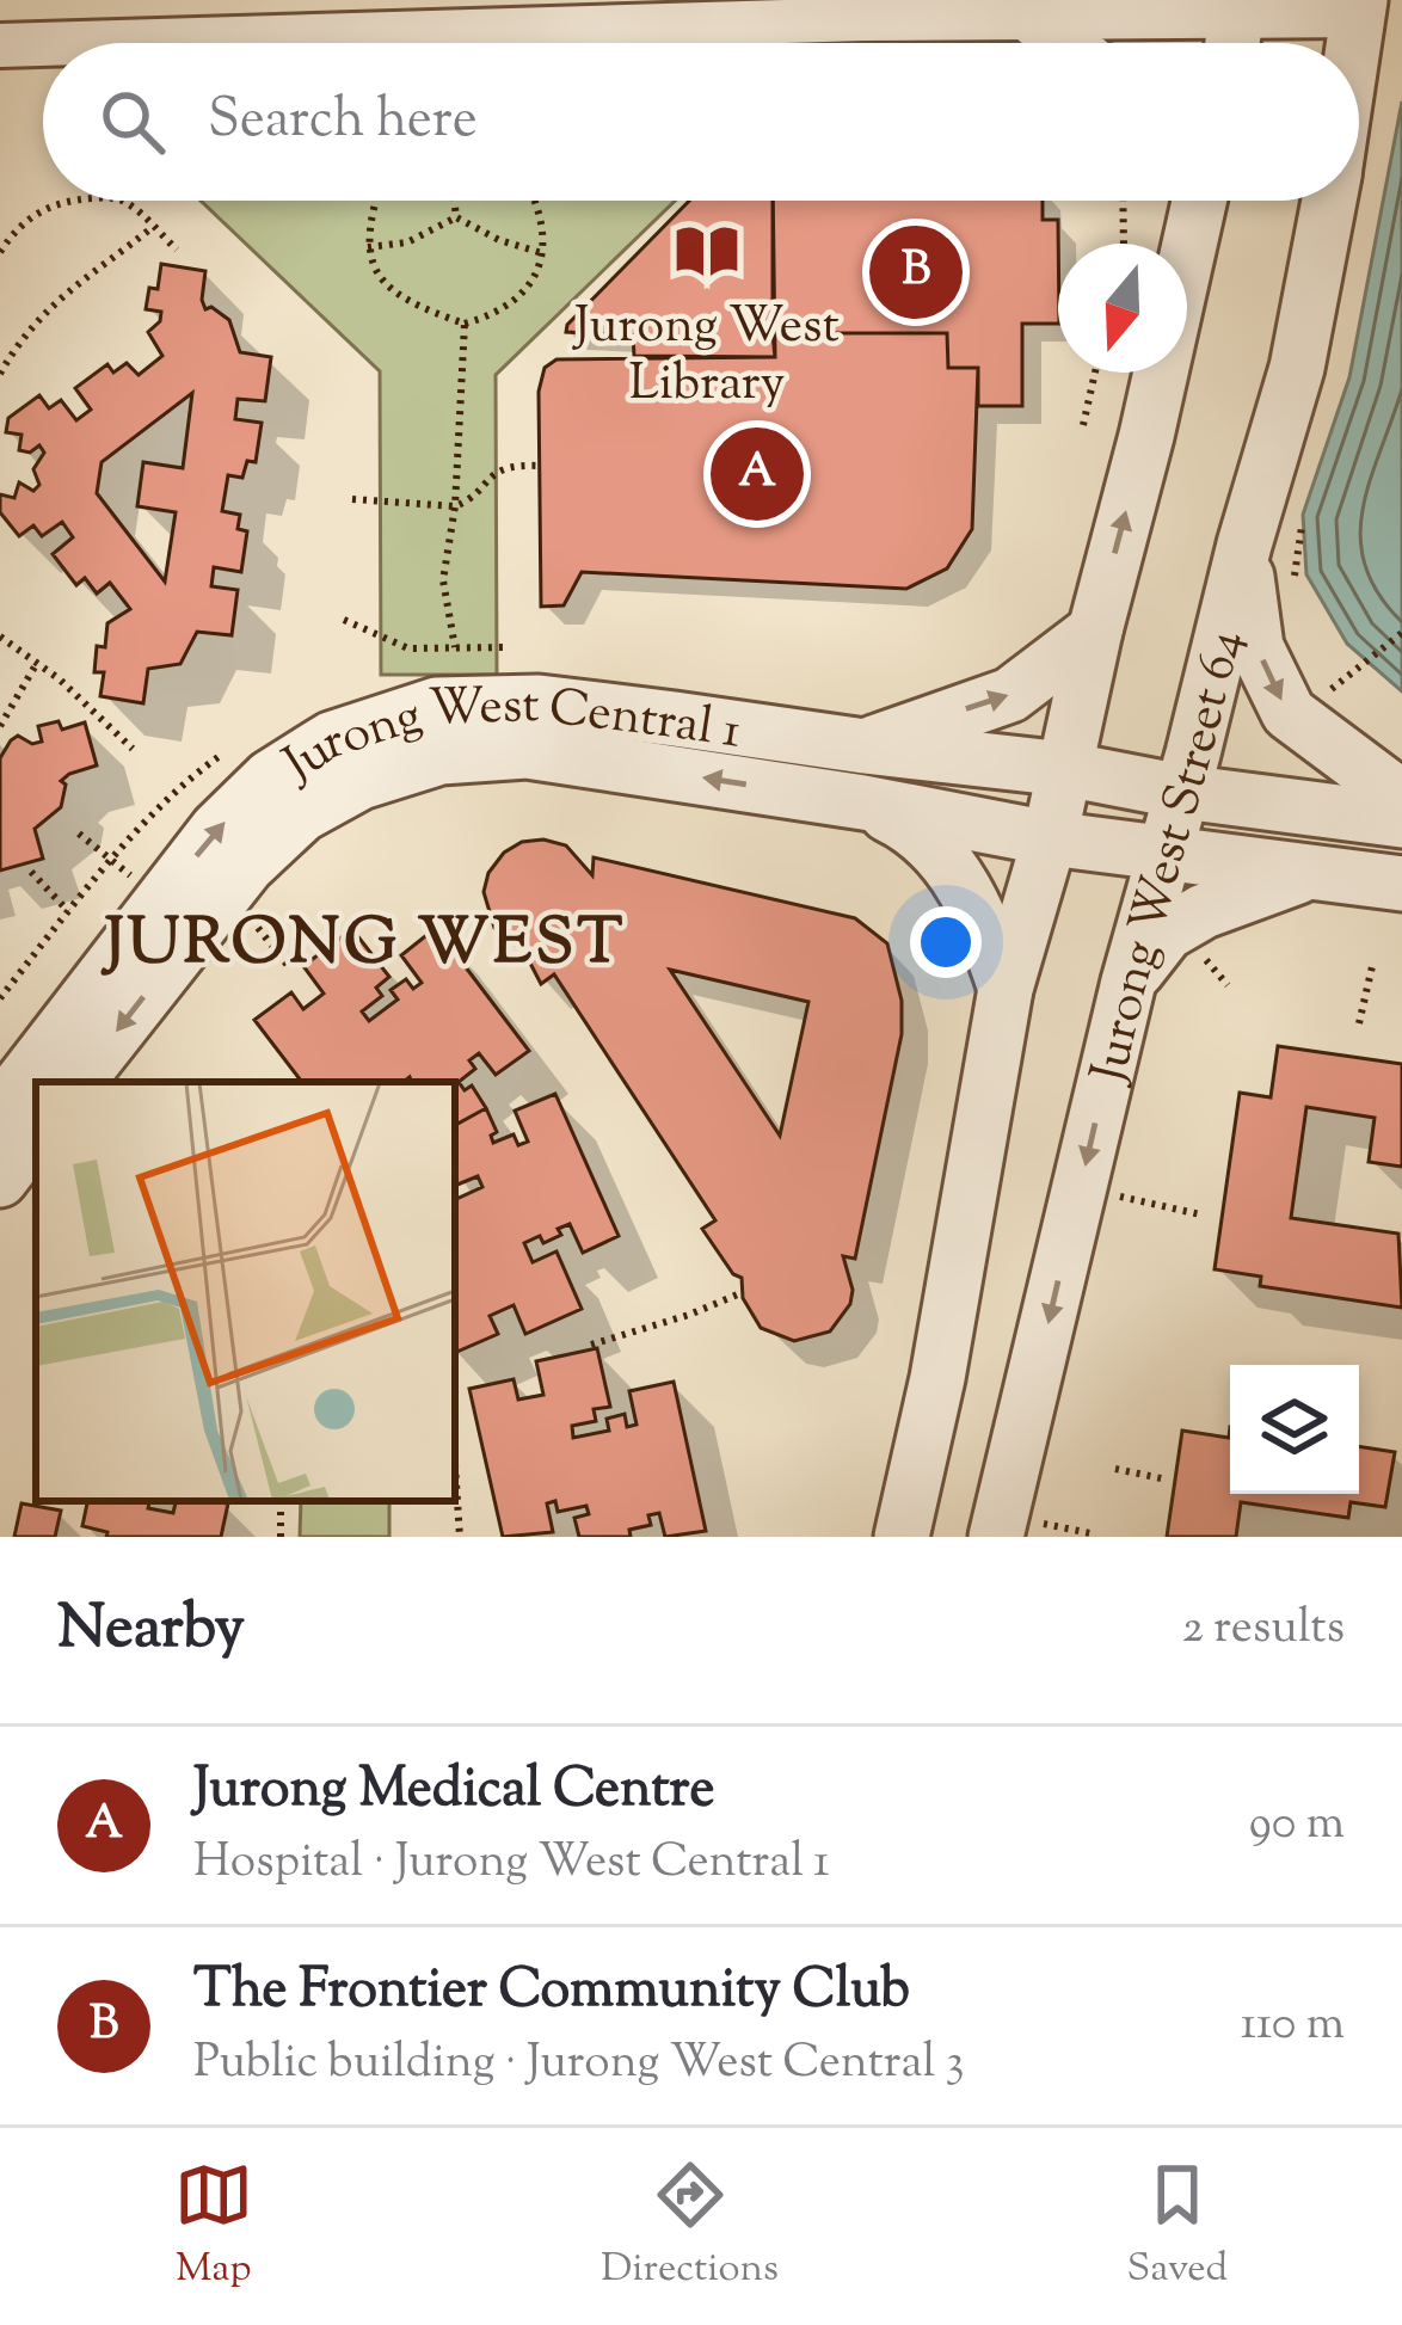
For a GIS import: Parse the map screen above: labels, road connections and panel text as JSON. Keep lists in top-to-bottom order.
{
  "streets": {
    "street": ["Jurong West Central 1", "Jurong West Street 64"]
  },
  "crossings": [
    ["Jurong West Central 1", "Jurong West Street 64"]
  ],
  "districts": ["JURONG WEST"],
  "places": {
    "library": ["Jurong West Library"]
  },
  "north": "bottom",
  "page": {
    "search": "Search here",
    "pins": ["B", "A"],
    "heading": ["Nearby", "2 results"],
    "list": [
      {
        "mark": "A",
        "name": "Jurong Medical Centre",
        "note": "Hospital · Jurong West Central 1",
        "value": "90 m"
      },
      {
        "mark": "B",
        "name": "The Frontier Community Club",
        "note": "Public building · Jurong West Central 3",
        "value": "110 m"
      }
    ],
    "nav": ["Map", "Directions", "Saved"]
  }
}
